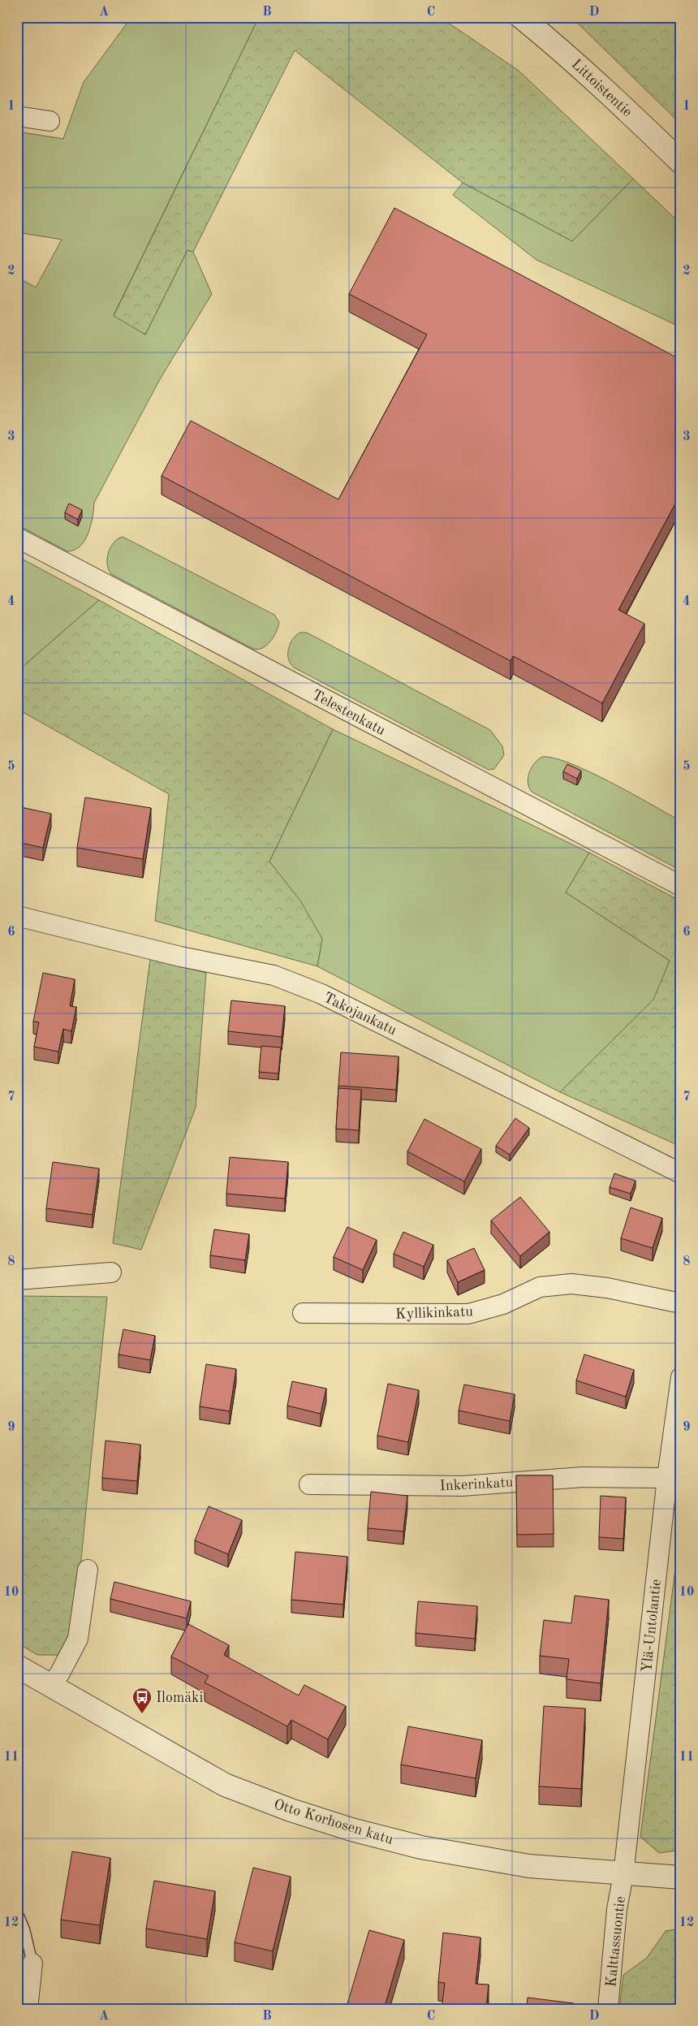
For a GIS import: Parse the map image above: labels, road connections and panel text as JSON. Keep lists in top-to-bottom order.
{
  "streets": {
    "street": [
      "Littoistentie",
      "Telestenkatu",
      "Takojankatu",
      "Kyllikinkatu",
      "Inkerinkatu",
      "Ylä-Untolantie",
      "Otto Korhosen katu",
      "Kalttassuontie"
    ]
  },
  "crossings": [
    ["Inkerinkatu", "Ylä-Untolantie"],
    ["Ylä-Untolantie", "Otto Korhosen katu"],
    ["Ylä-Untolantie", "Kalttassuontie"],
    ["Otto Korhosen katu", "Kalttassuontie"]
  ],
  "places": {
    "bus stop": ["Ilomäki"]
  },
  "grid": {
    "columns": [
      "A",
      "B",
      "C",
      "D"
    ],
    "rows": [
      "1",
      "2",
      "3",
      "4",
      "5",
      "6",
      "7",
      "8",
      "9",
      "10",
      "11",
      "12"
    ]
  }
}
